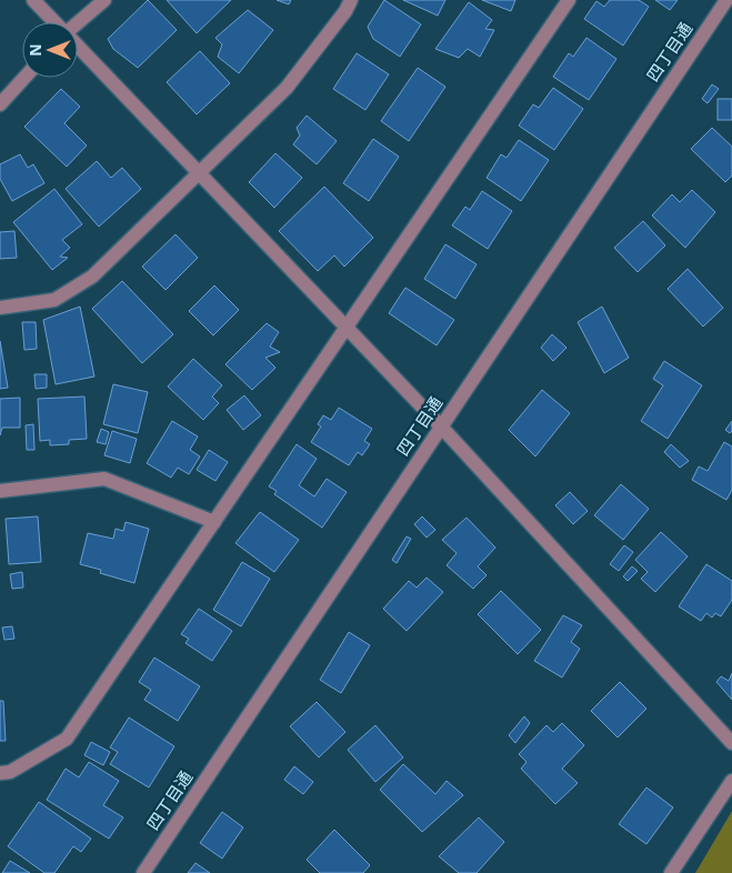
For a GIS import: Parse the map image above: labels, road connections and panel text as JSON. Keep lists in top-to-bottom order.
{
  "streets": {
    "street": ["四丁目通"]
  },
  "north": "left"
}
